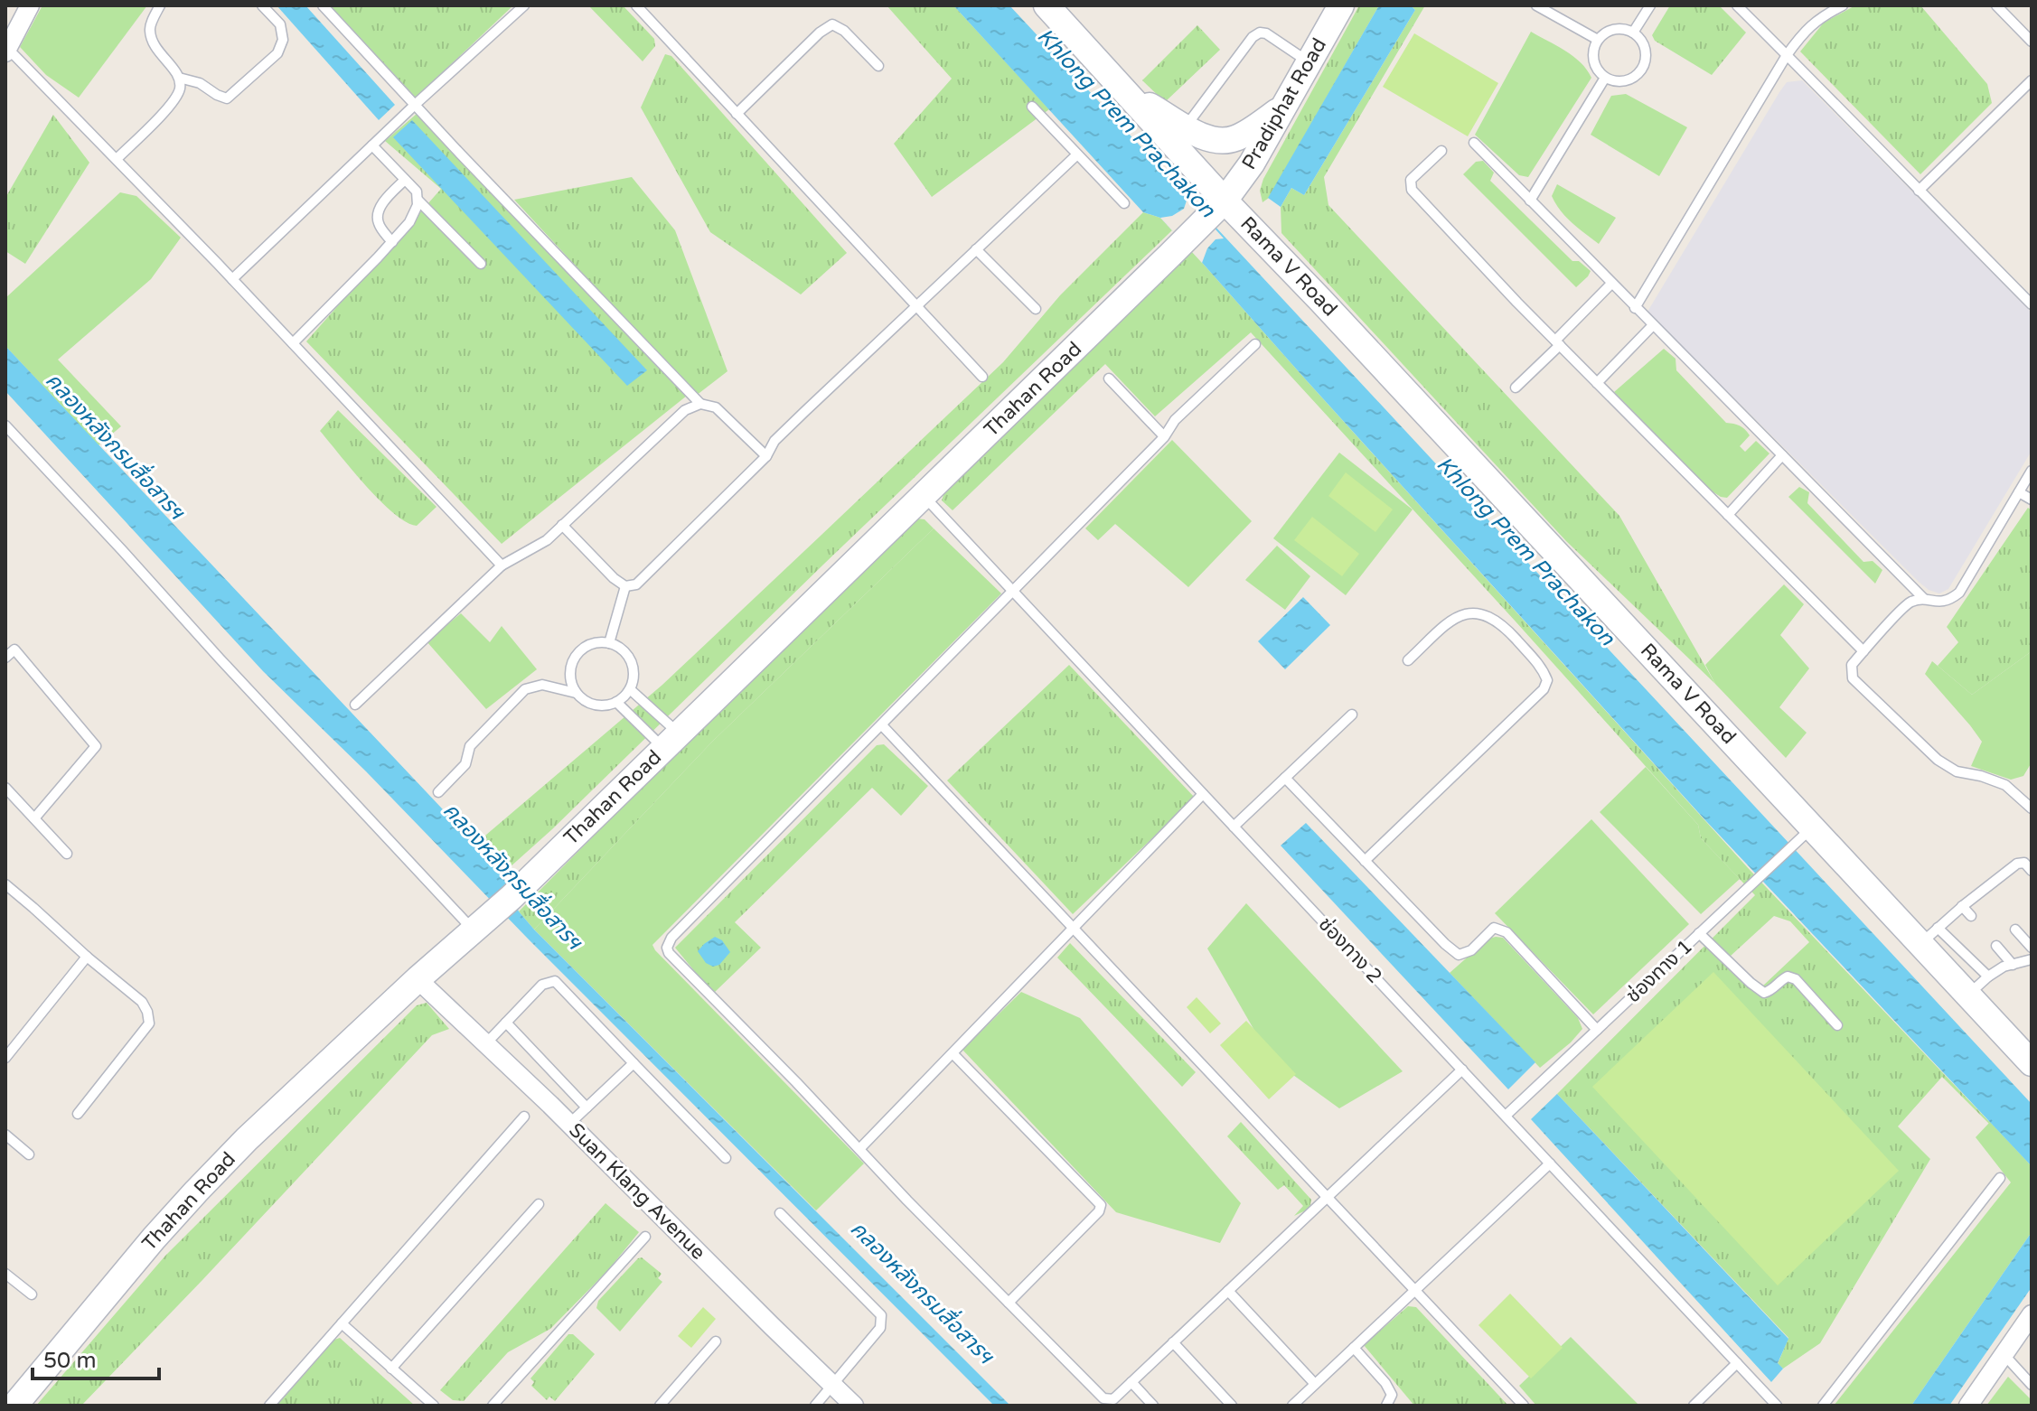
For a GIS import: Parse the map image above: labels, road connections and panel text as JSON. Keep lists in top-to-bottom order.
{
  "streets": {
    "main road": ["Pradiphat Road", "Rama V Road", "Thahan Road"],
    "street": ["Suan Klang Avenue"],
    "lane": ["ช่องทาง 2", "ช่องทาง 1"]
  },
  "crossings": [
    ["Pradiphat Road", "Rama V Road"],
    ["Pradiphat Road", "Thahan Road"],
    ["Rama V Road", "Thahan Road"],
    ["Rama V Road", "ช่องทาง 1"],
    ["Thahan Road", "ช่องทาง 2"],
    ["Thahan Road", "Suan Klang Avenue"],
    ["ช่องทาง 2", "ช่องทาง 1"]
  ],
  "water": ["Khlong Prem Prachakon", "คลองหลังกรมสื่อสารฯ"],
  "scale_bar": "50 m"
}
